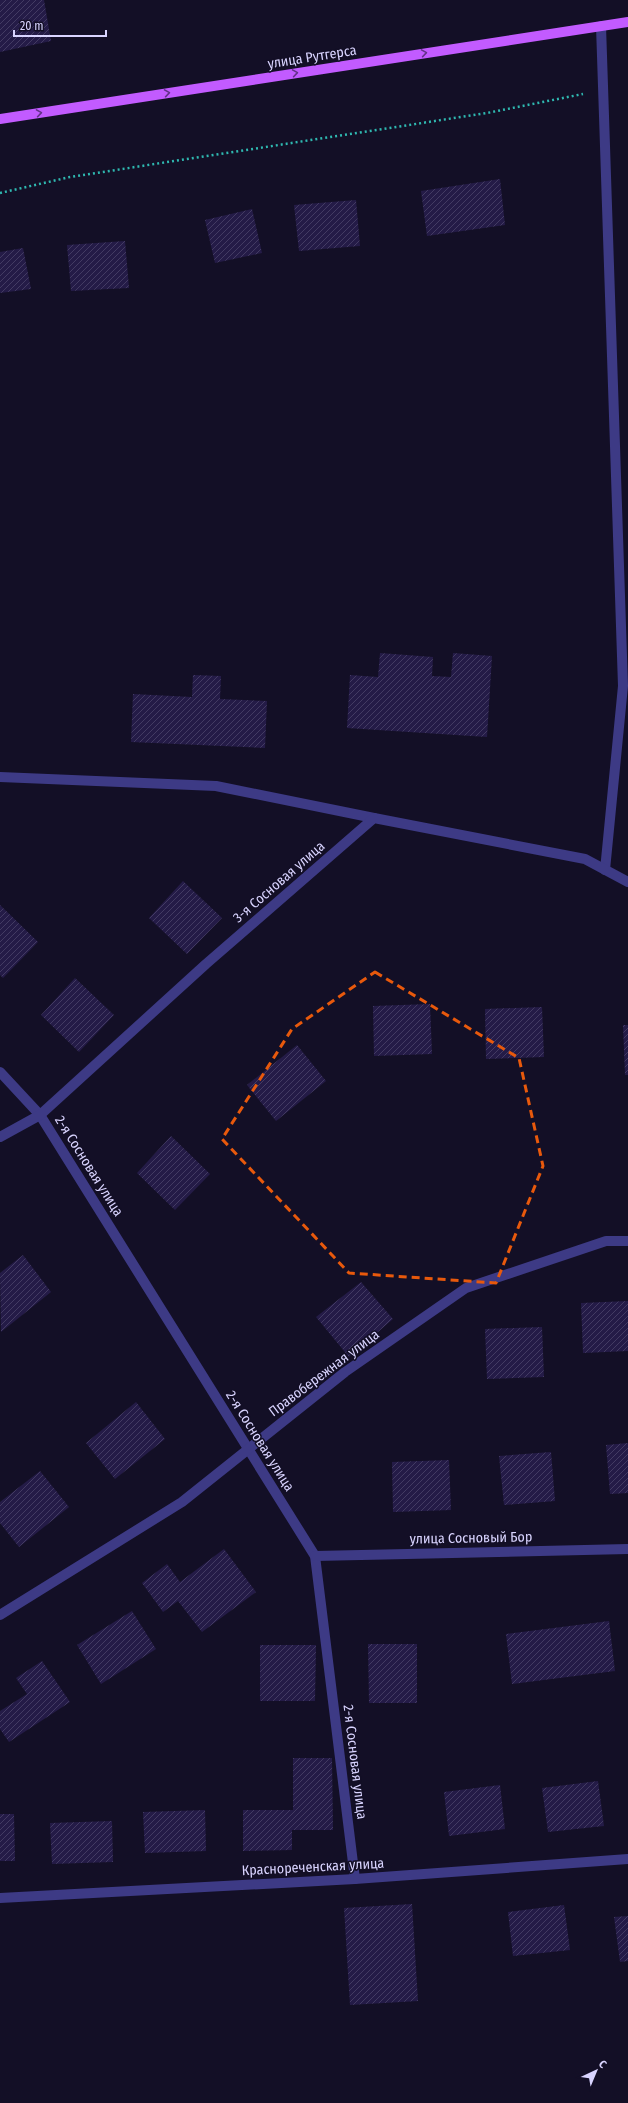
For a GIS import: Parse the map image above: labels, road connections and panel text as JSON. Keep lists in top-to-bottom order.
{
  "streets": {
    "main road": ["улица Рутгерса"],
    "street": [
      "3-я Сосновая улица",
      "2-я Сосновая улица",
      "Правобережная улица",
      "улица Сосновый Бор",
      "Краснореченская улица"
    ]
  },
  "crossings": [
    ["3-я Сосновая улица", "2-я Сосновая улица"],
    ["2-я Сосновая улица", "Правобережная улица"],
    ["2-я Сосновая улица", "улица Сосновый Бор"],
    ["2-я Сосновая улица", "Краснореченская улица"]
  ],
  "one_way": ["улица Рутгерса"],
  "scale_bar": "20 m",
  "north": "top right"
}
